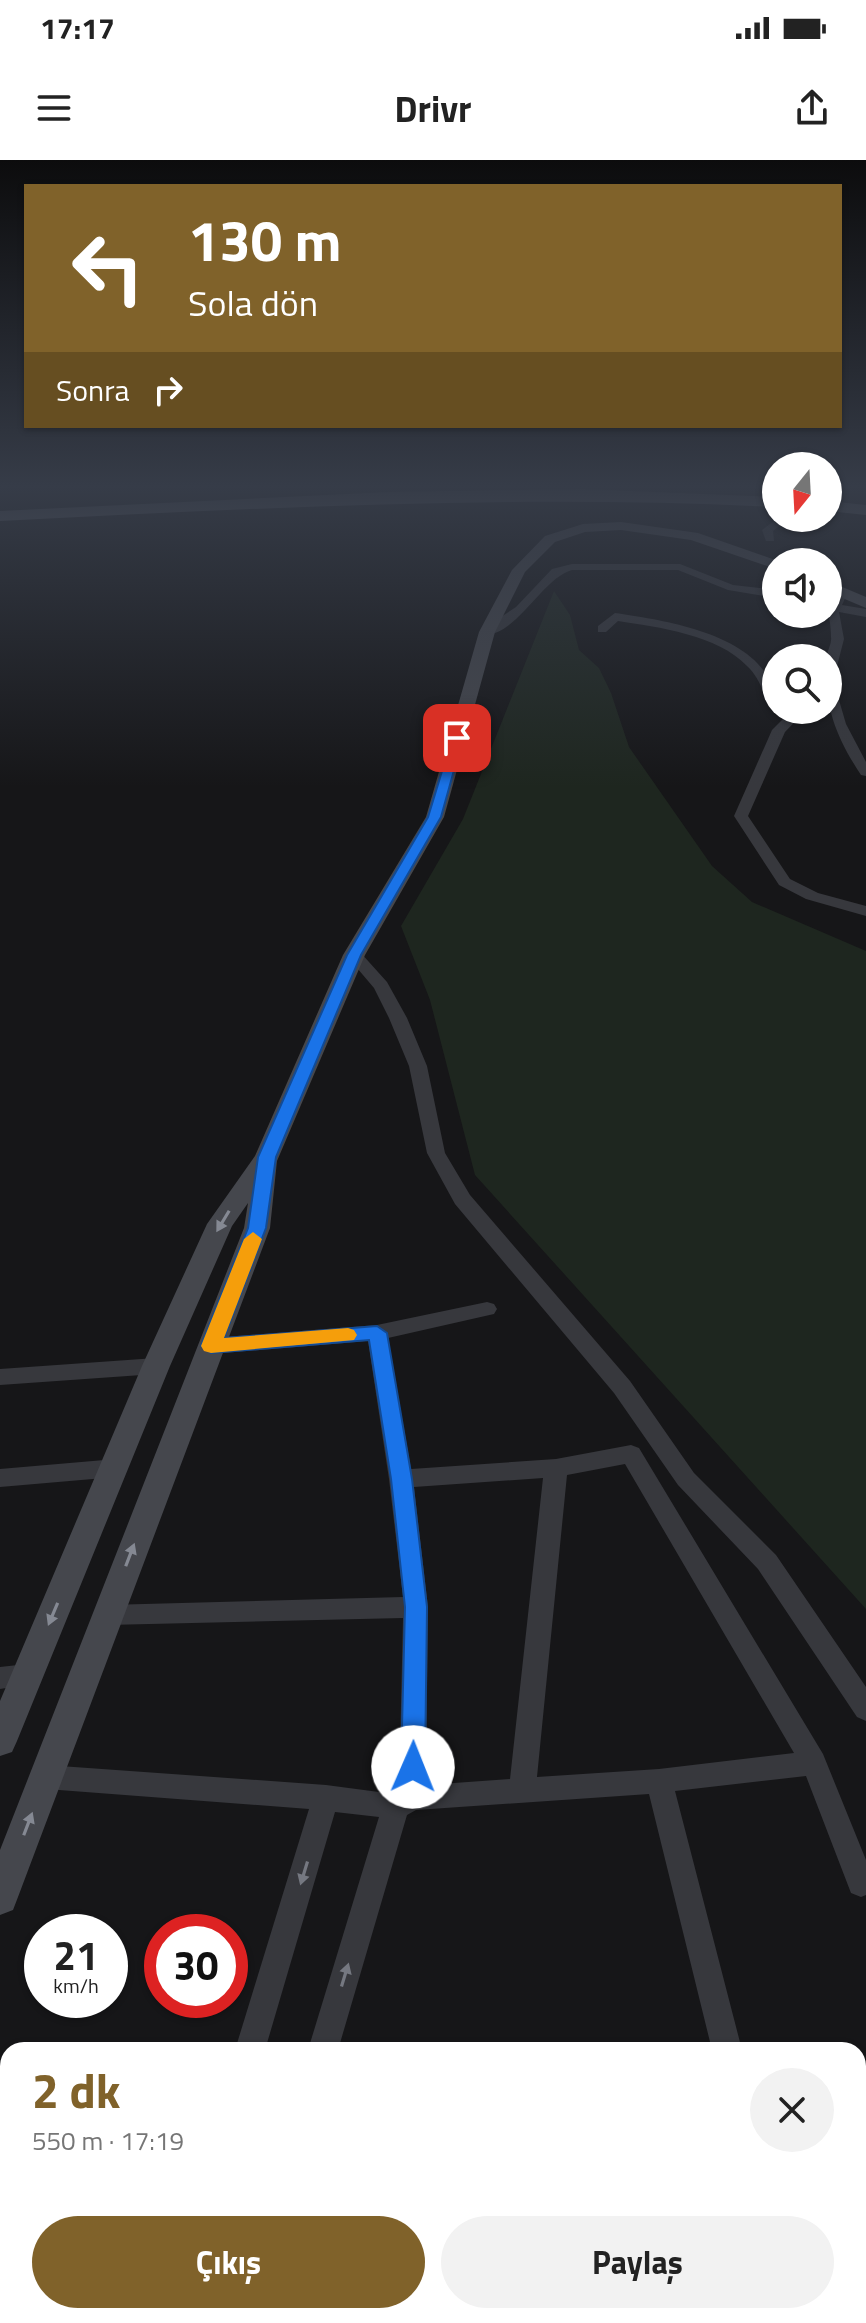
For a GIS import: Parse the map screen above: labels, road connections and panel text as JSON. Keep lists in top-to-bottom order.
{
  "north": "bottom",
  "page": {
    "status": "17:17",
    "header": "Drivr",
    "turn": ["130 m", "Sola dön"],
    "then": "Sonra",
    "speed": "21 km/h",
    "limit": "30",
    "heading": ["2 dk", "550 m · 17:19"],
    "buttons": ["Çıkış", "Paylaş"]
  }
}
